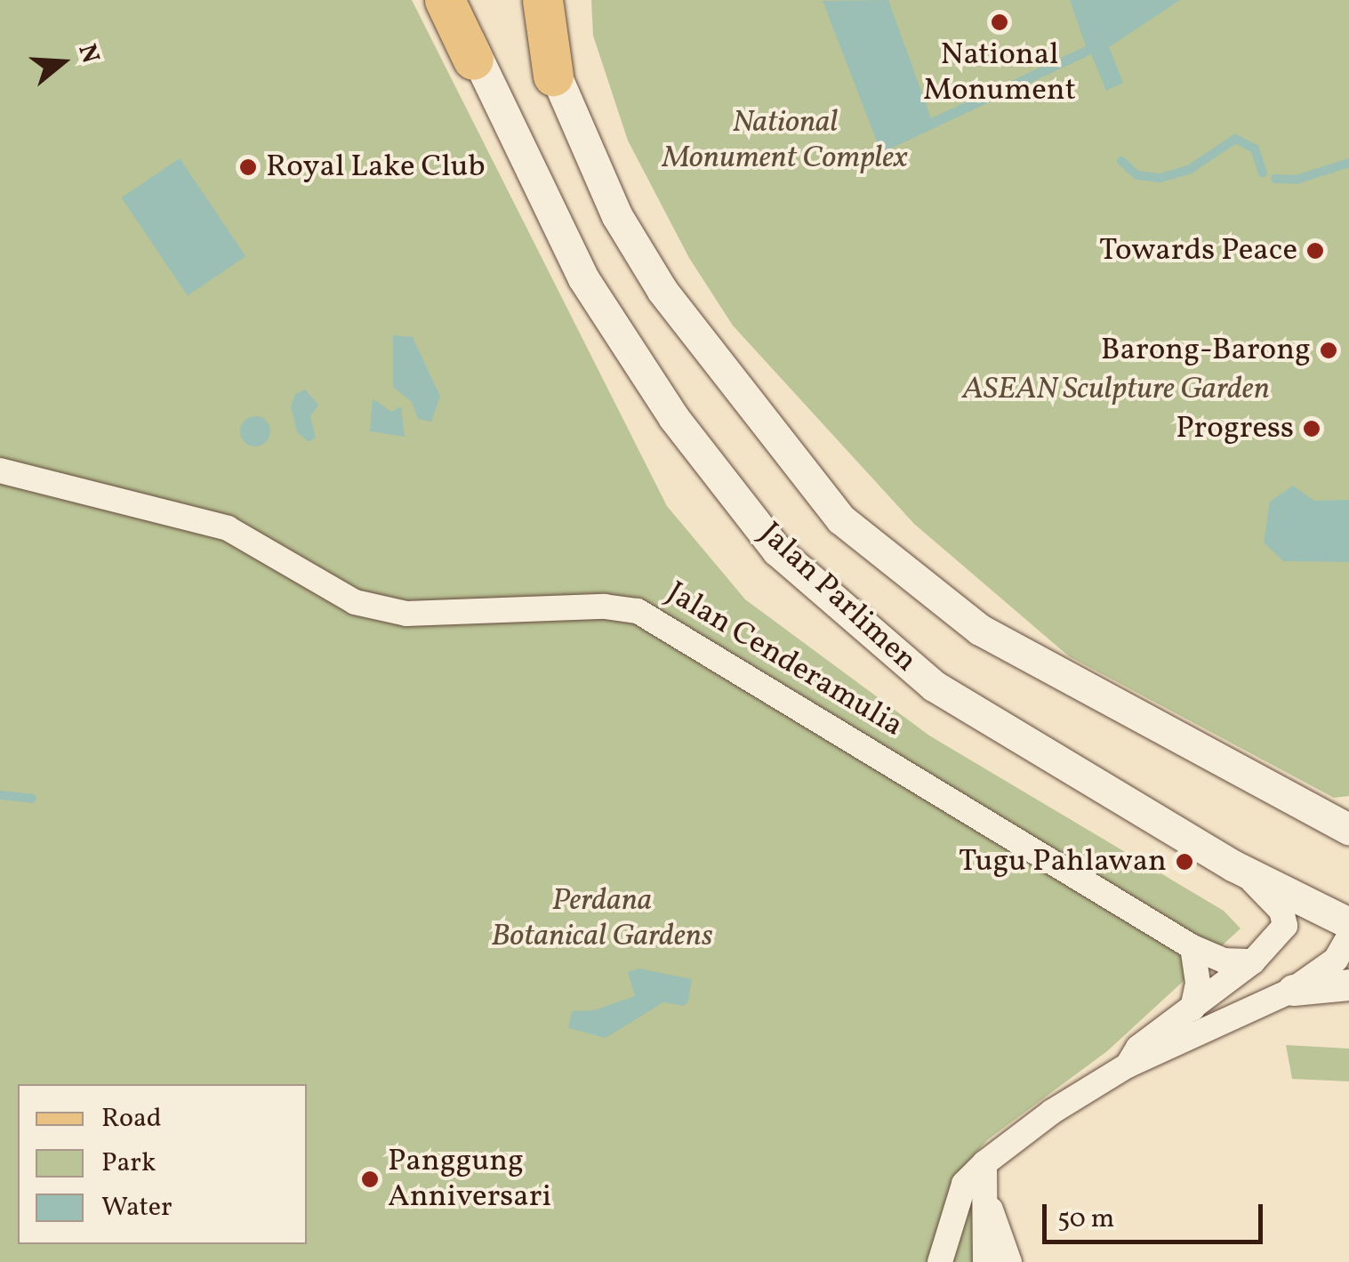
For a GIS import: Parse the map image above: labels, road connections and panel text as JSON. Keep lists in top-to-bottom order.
{
  "streets": {
    "street": ["Jalan Parlimen", "Jalan Cenderamulia"]
  },
  "parks": ["National Monument Complex", "ASEAN Sculpture Garden", "Perdana Botanical Gardens"],
  "places": [
    "National Monument",
    "Royal Lake Club",
    "Towards Peace",
    "Barong-Barong",
    "Progress",
    "Tugu Pahlawan",
    "Panggung Anniversari"
  ],
  "legend": ["Road", "Park", "Water"],
  "scale_bar": "50 m",
  "north": "right"
}
